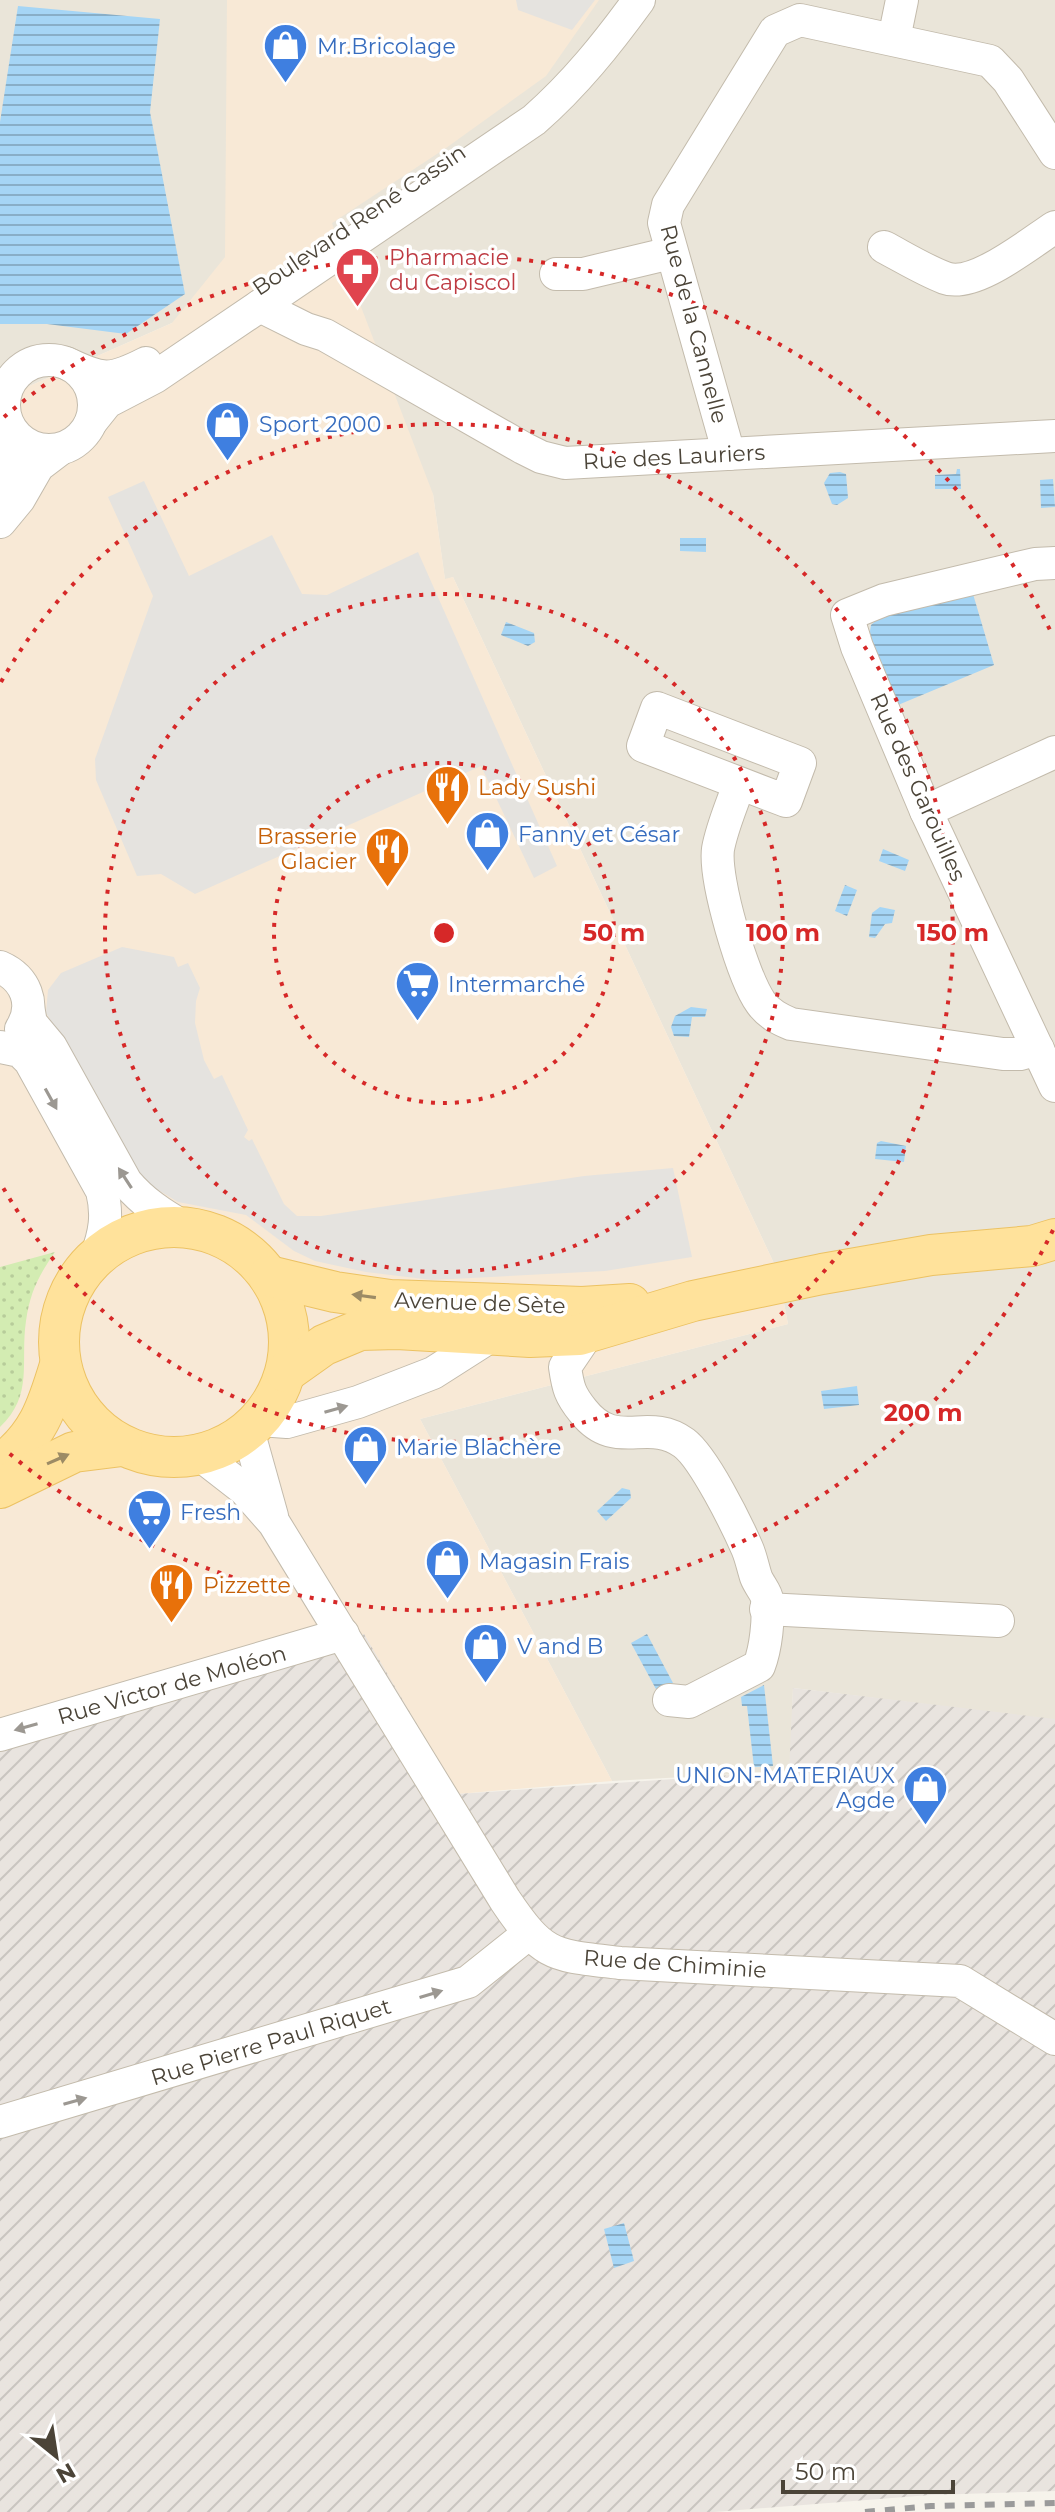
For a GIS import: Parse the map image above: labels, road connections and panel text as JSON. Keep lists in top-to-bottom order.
{
  "streets": {
    "main road": ["Avenue de Sète"],
    "street": [
      "Boulevard René Cassin",
      "Rue de la Cannelle",
      "Rue des Lauriers",
      "Rue des Garouilles",
      "Rue Victor de Moléon",
      "Rue de Chiminie",
      "Rue Pierre Paul Riquet"
    ]
  },
  "crossings": [
    ["Boulevard René Cassin", "Rue des Lauriers"],
    ["Rue de la Cannelle", "Rue des Lauriers"],
    ["Avenue de Sète", "Rue de Chiminie"],
    ["Rue Victor de Moléon", "Rue de Chiminie"],
    ["Rue de Chiminie", "Rue Pierre Paul Riquet"]
  ],
  "one_way": ["Rue Victor de Moléon", "Rue Pierre Paul Riquet"],
  "places": {
    "shop": [
      "Mr.Bricolage",
      "Sport 2000",
      "Fanny et César",
      "Marie Blachère",
      "Magasin Frais",
      "V and B",
      "UNION-MATERIAUX Agde"
    ],
    "pharmacy": ["Pharmacie du Capiscol"],
    "restaurant": ["Lady Sushi", "Brasserie Glacier", "Pizzette"],
    "supermarket": ["Intermarché", "Fresh"]
  },
  "scale_bar": "50 m",
  "north": "bottom right",
  "rings": [
    "50 m",
    "100 m",
    "150 m",
    "200 m"
  ]
}
